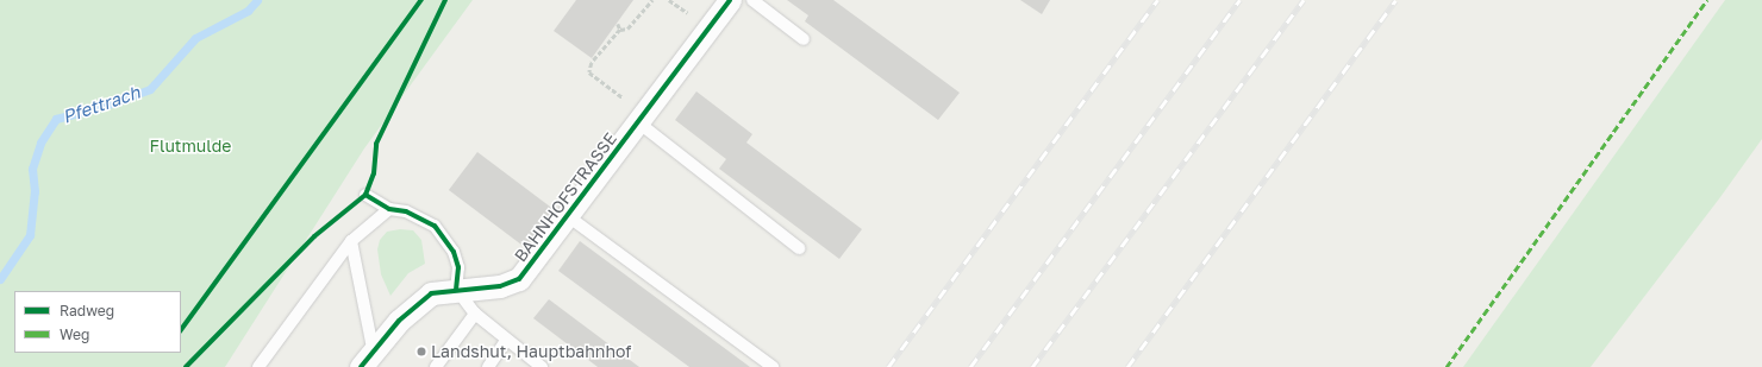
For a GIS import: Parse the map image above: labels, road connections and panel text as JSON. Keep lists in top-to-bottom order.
{
  "streets": {
    "street": ["BAHNHOFSTRASSE"]
  },
  "water": ["Pfettrach"],
  "parks": ["Flutmulde"],
  "places": ["Landshut, Hauptbahnhof"],
  "legend": ["Radweg", "Weg"]
}
